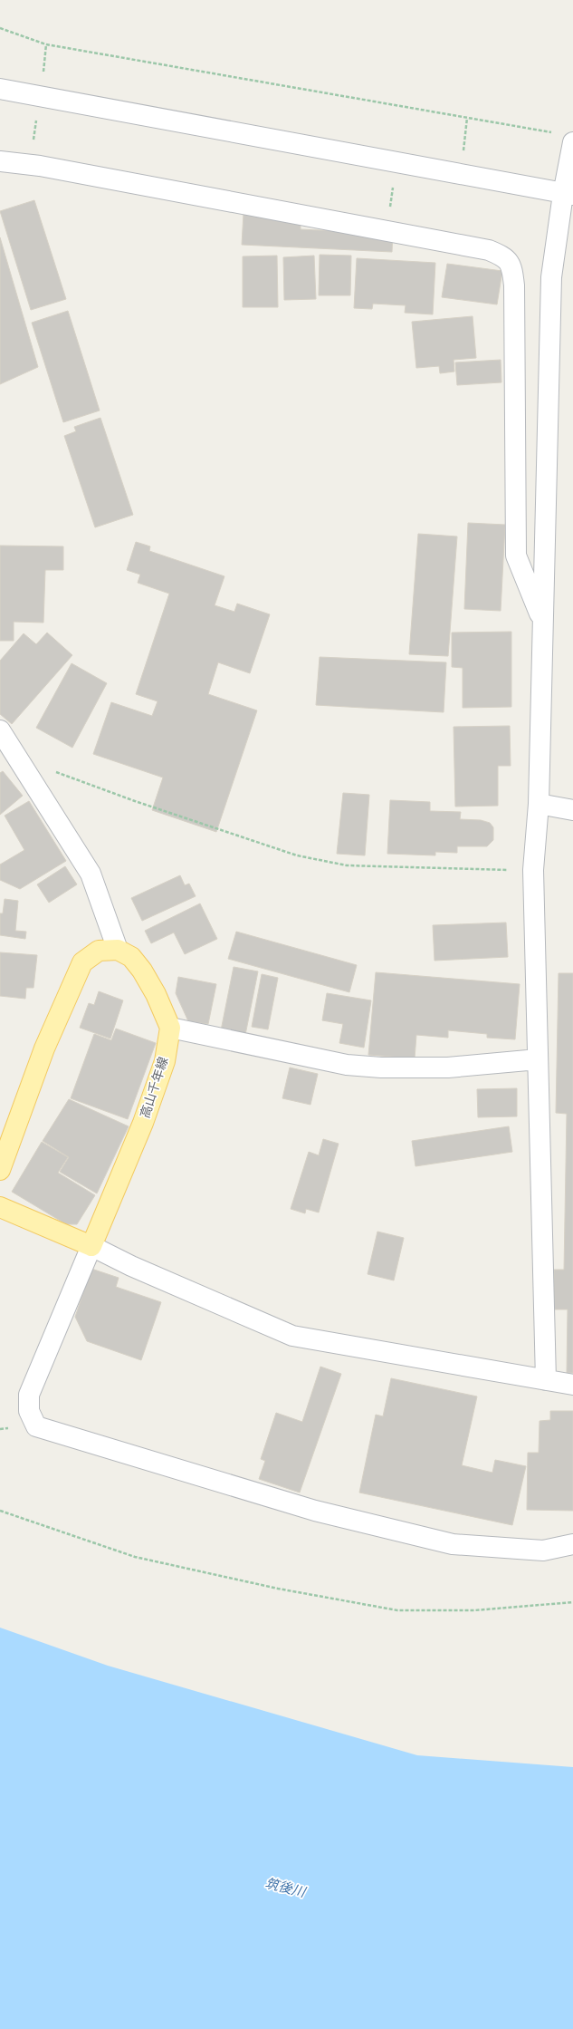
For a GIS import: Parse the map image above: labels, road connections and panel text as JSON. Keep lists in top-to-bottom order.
{
  "streets": {
    "main road": ["高山千年線"]
  },
  "water": ["筑後川"]
}
